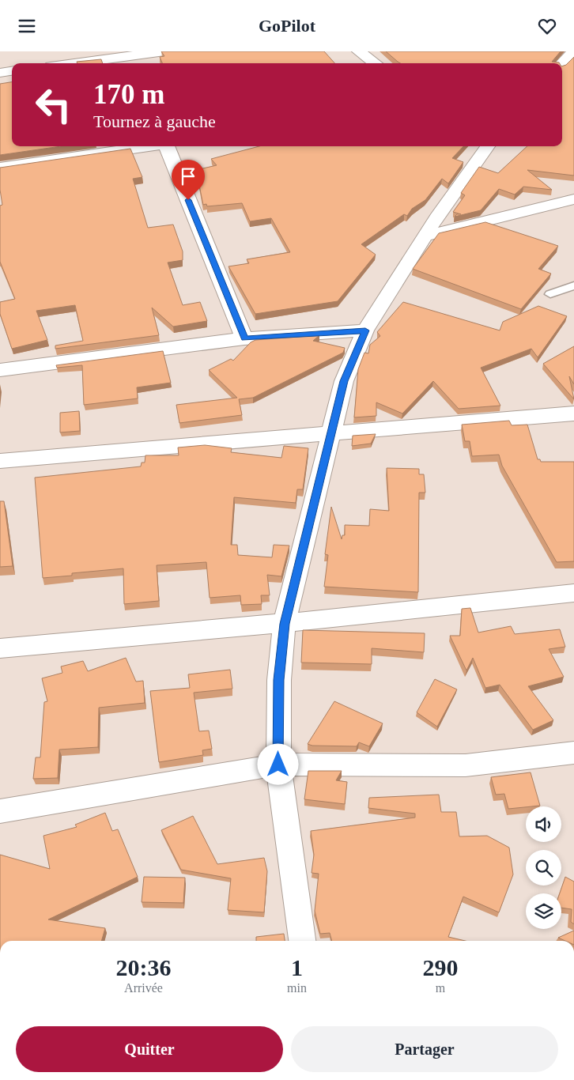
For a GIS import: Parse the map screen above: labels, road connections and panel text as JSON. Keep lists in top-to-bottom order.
{
  "page": {
    "header": "GoPilot",
    "turn": ["170 m", "Tournez à gauche"],
    "eta": [
      "20:36",
      "Arrivée",
      "1",
      "min",
      "290",
      "m"
    ],
    "buttons": ["Quitter", "Partager"]
  }
}
